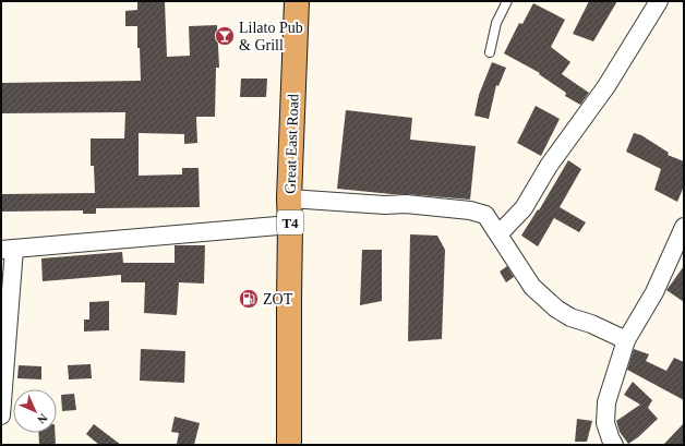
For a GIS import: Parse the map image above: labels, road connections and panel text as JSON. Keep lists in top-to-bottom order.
{
  "streets": {
    "highway": ["Great East Road", "T4"]
  },
  "places": {
    "bar": ["Lilato Pub & Grill"],
    "fuel station": ["ZOT"]
  },
  "north": "bottom right"
}
